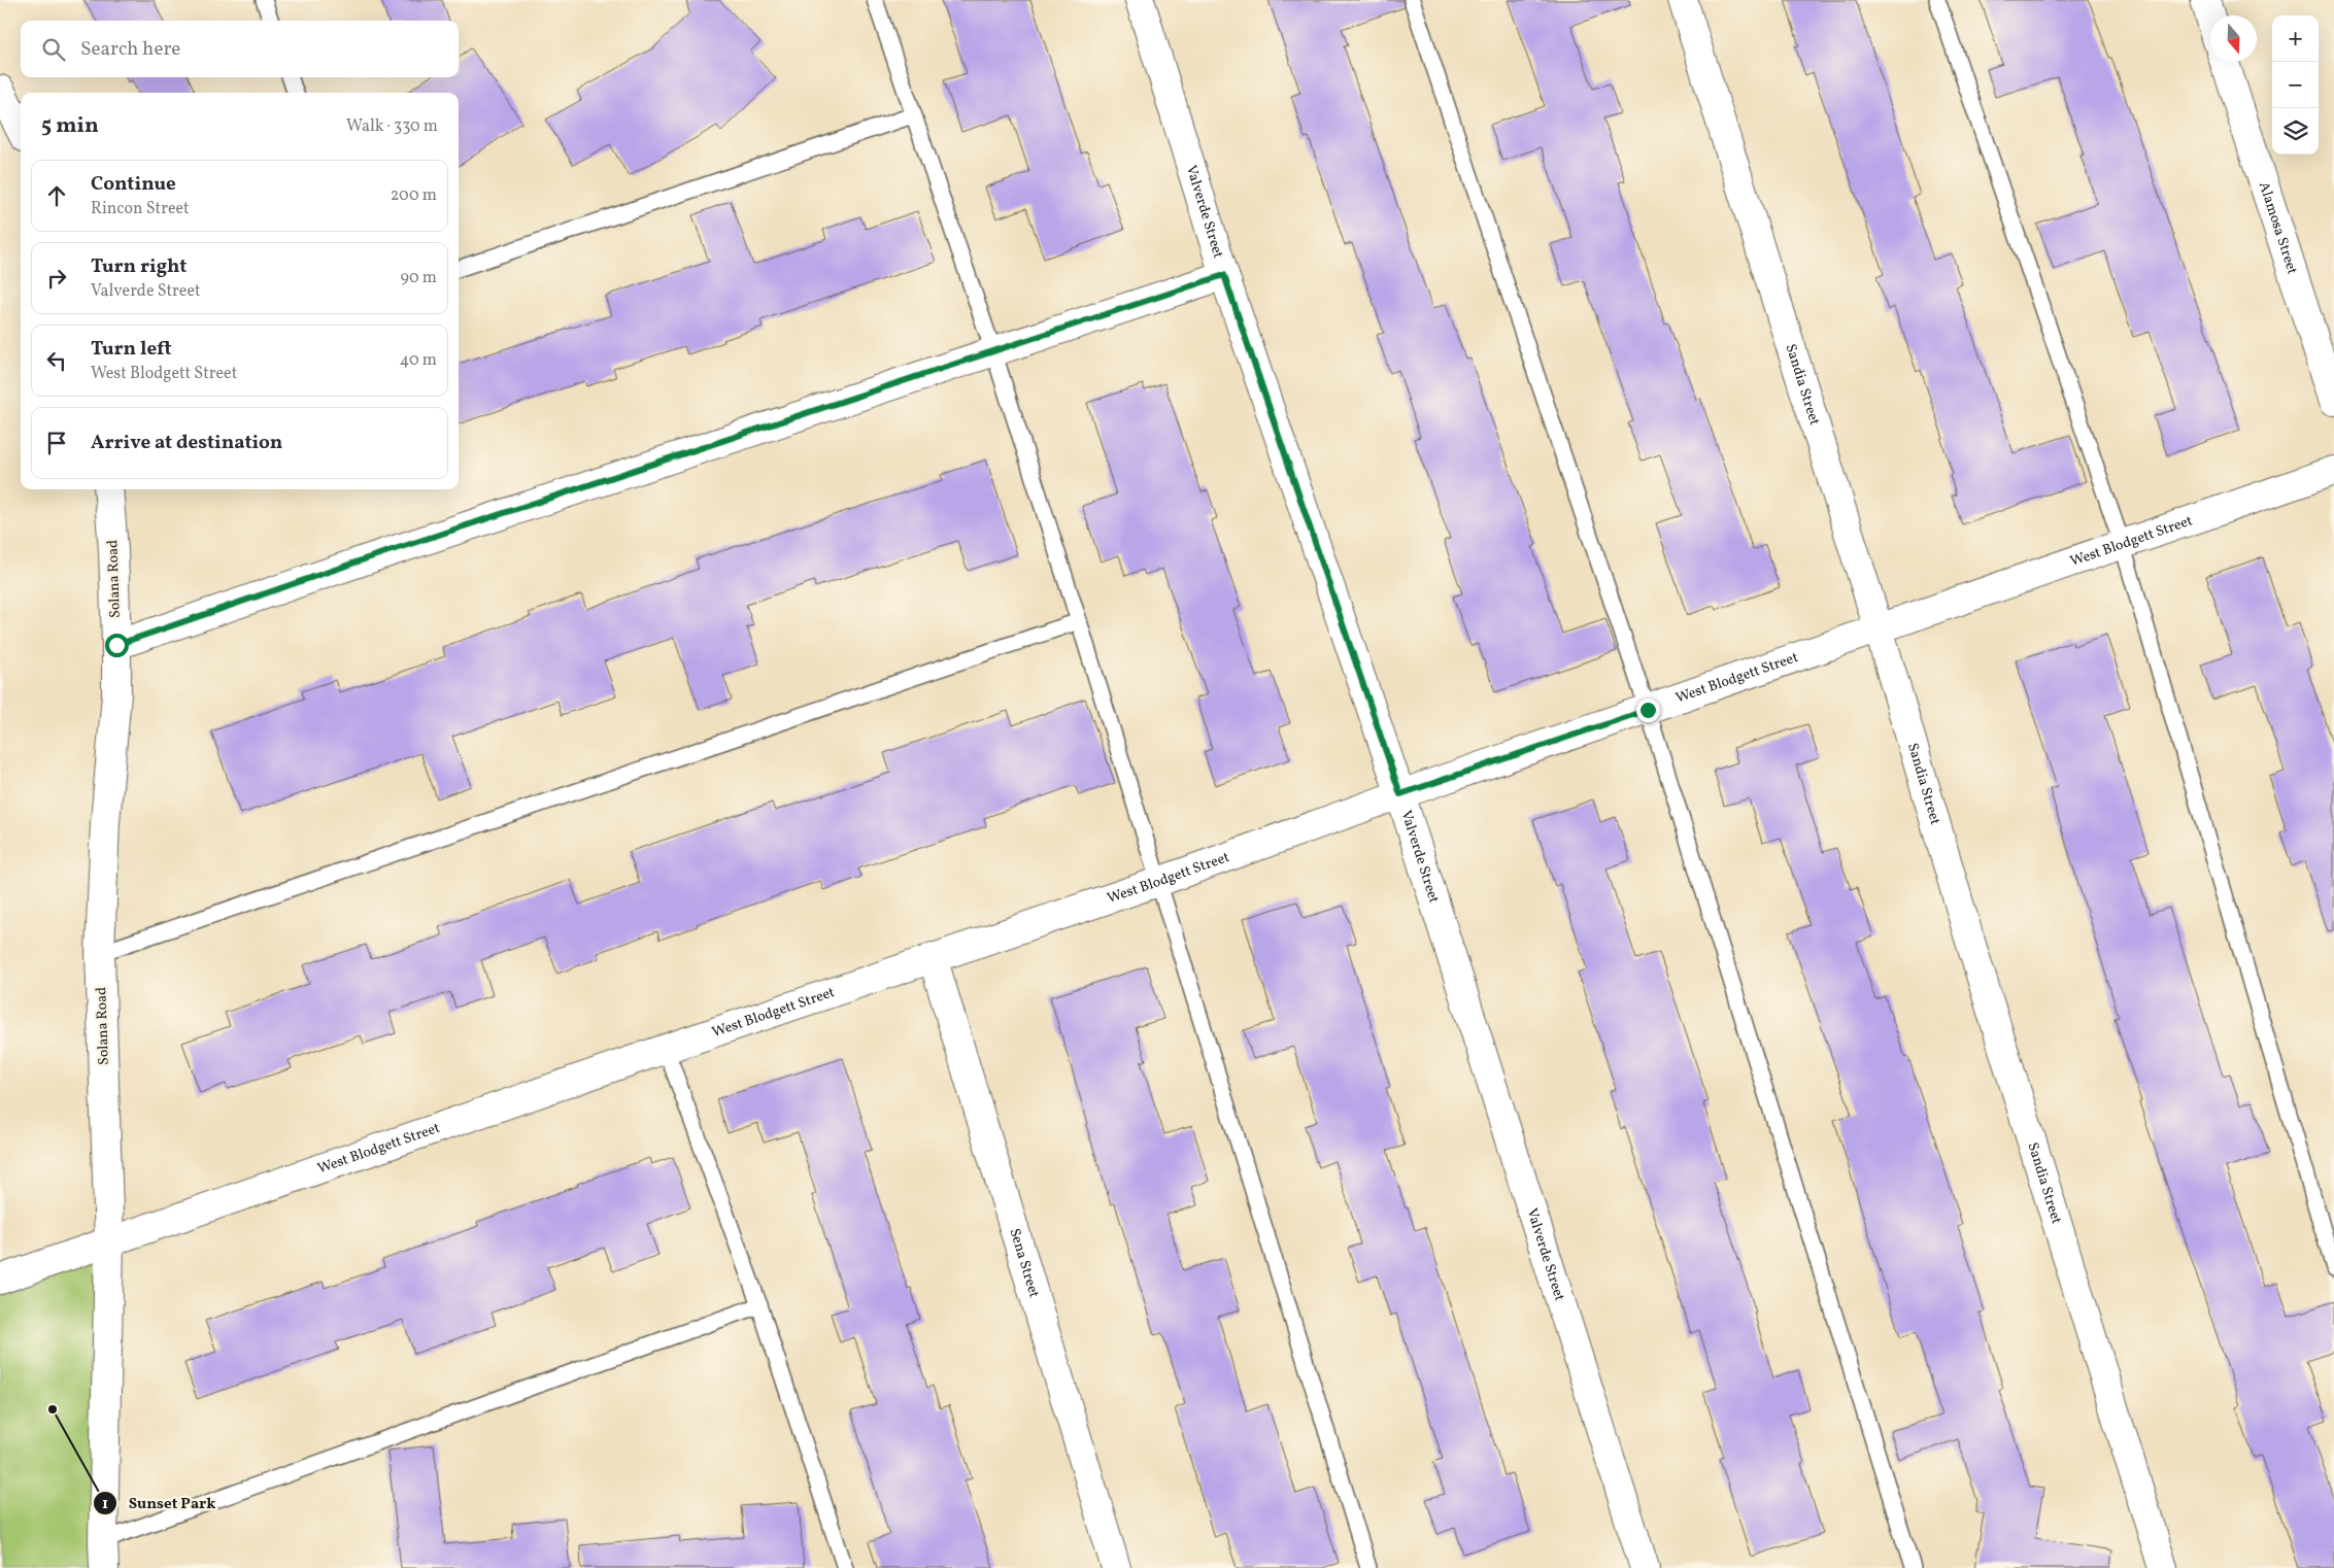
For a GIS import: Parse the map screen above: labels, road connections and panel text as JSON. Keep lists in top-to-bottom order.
{
  "streets": {
    "street": [
      "Valverde Street",
      "Alamosa Street",
      "Sandia Street",
      "West Blodgett Street",
      "Solana Road",
      "Sena Street"
    ]
  },
  "crossings": [
    ["Valverde Street", "West Blodgett Street"],
    ["Sandia Street", "West Blodgett Street"],
    ["West Blodgett Street", "Solana Road"],
    ["West Blodgett Street", "Sena Street"]
  ],
  "places": ["Sunset Park"],
  "north": "bottom",
  "page": {
    "map_buttons": ["+", "−"],
    "search": "Search here",
    "heading": ["5 min", "Walk · 330 m"],
    "list": [
      ["Continue", "Rincon Street", "200 m"],
      ["Turn right", "Valverde Street", "90 m"],
      ["Turn left", "West Blodgett Street", "40 m"],
      "Arrive at destination"
    ]
  }
}
